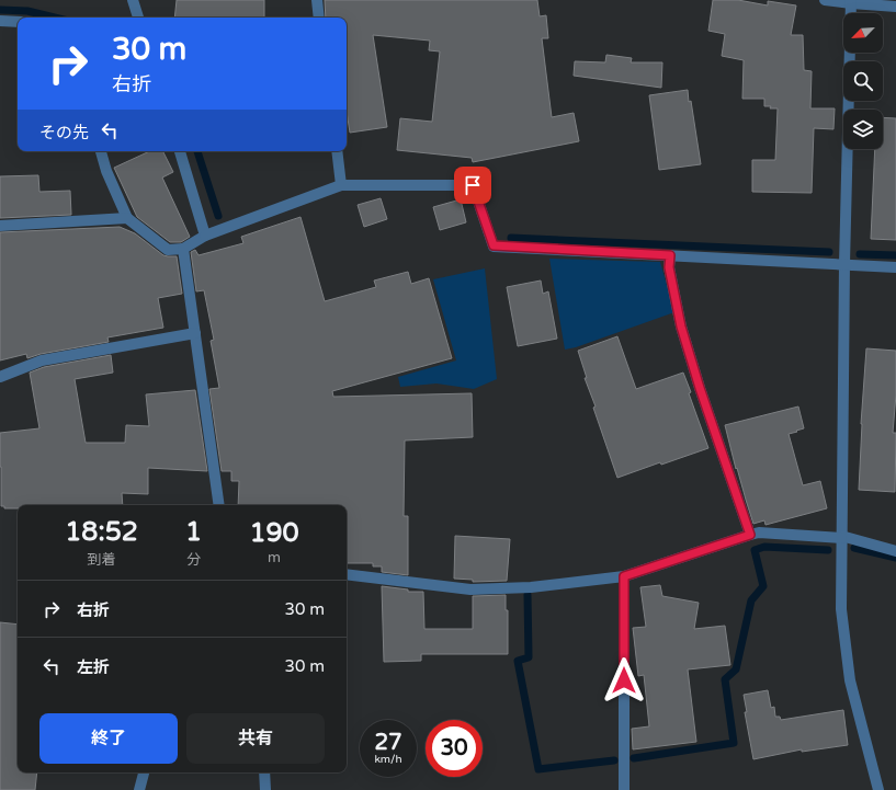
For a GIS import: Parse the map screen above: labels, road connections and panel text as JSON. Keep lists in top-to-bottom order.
{
  "north": "bottom left",
  "page": {
    "turn": ["30 m", "右折"],
    "then": "その先",
    "eta": [
      "18:52",
      "到着",
      "1",
      "分",
      "190",
      "m"
    ],
    "list": [
      {
        "name": "右折",
        "value": "30 m"
      },
      {
        "name": "左折",
        "value": "30 m"
      }
    ],
    "buttons": ["終了", "共有"],
    "speed": "27 km/h",
    "limit": "30"
  }
}
